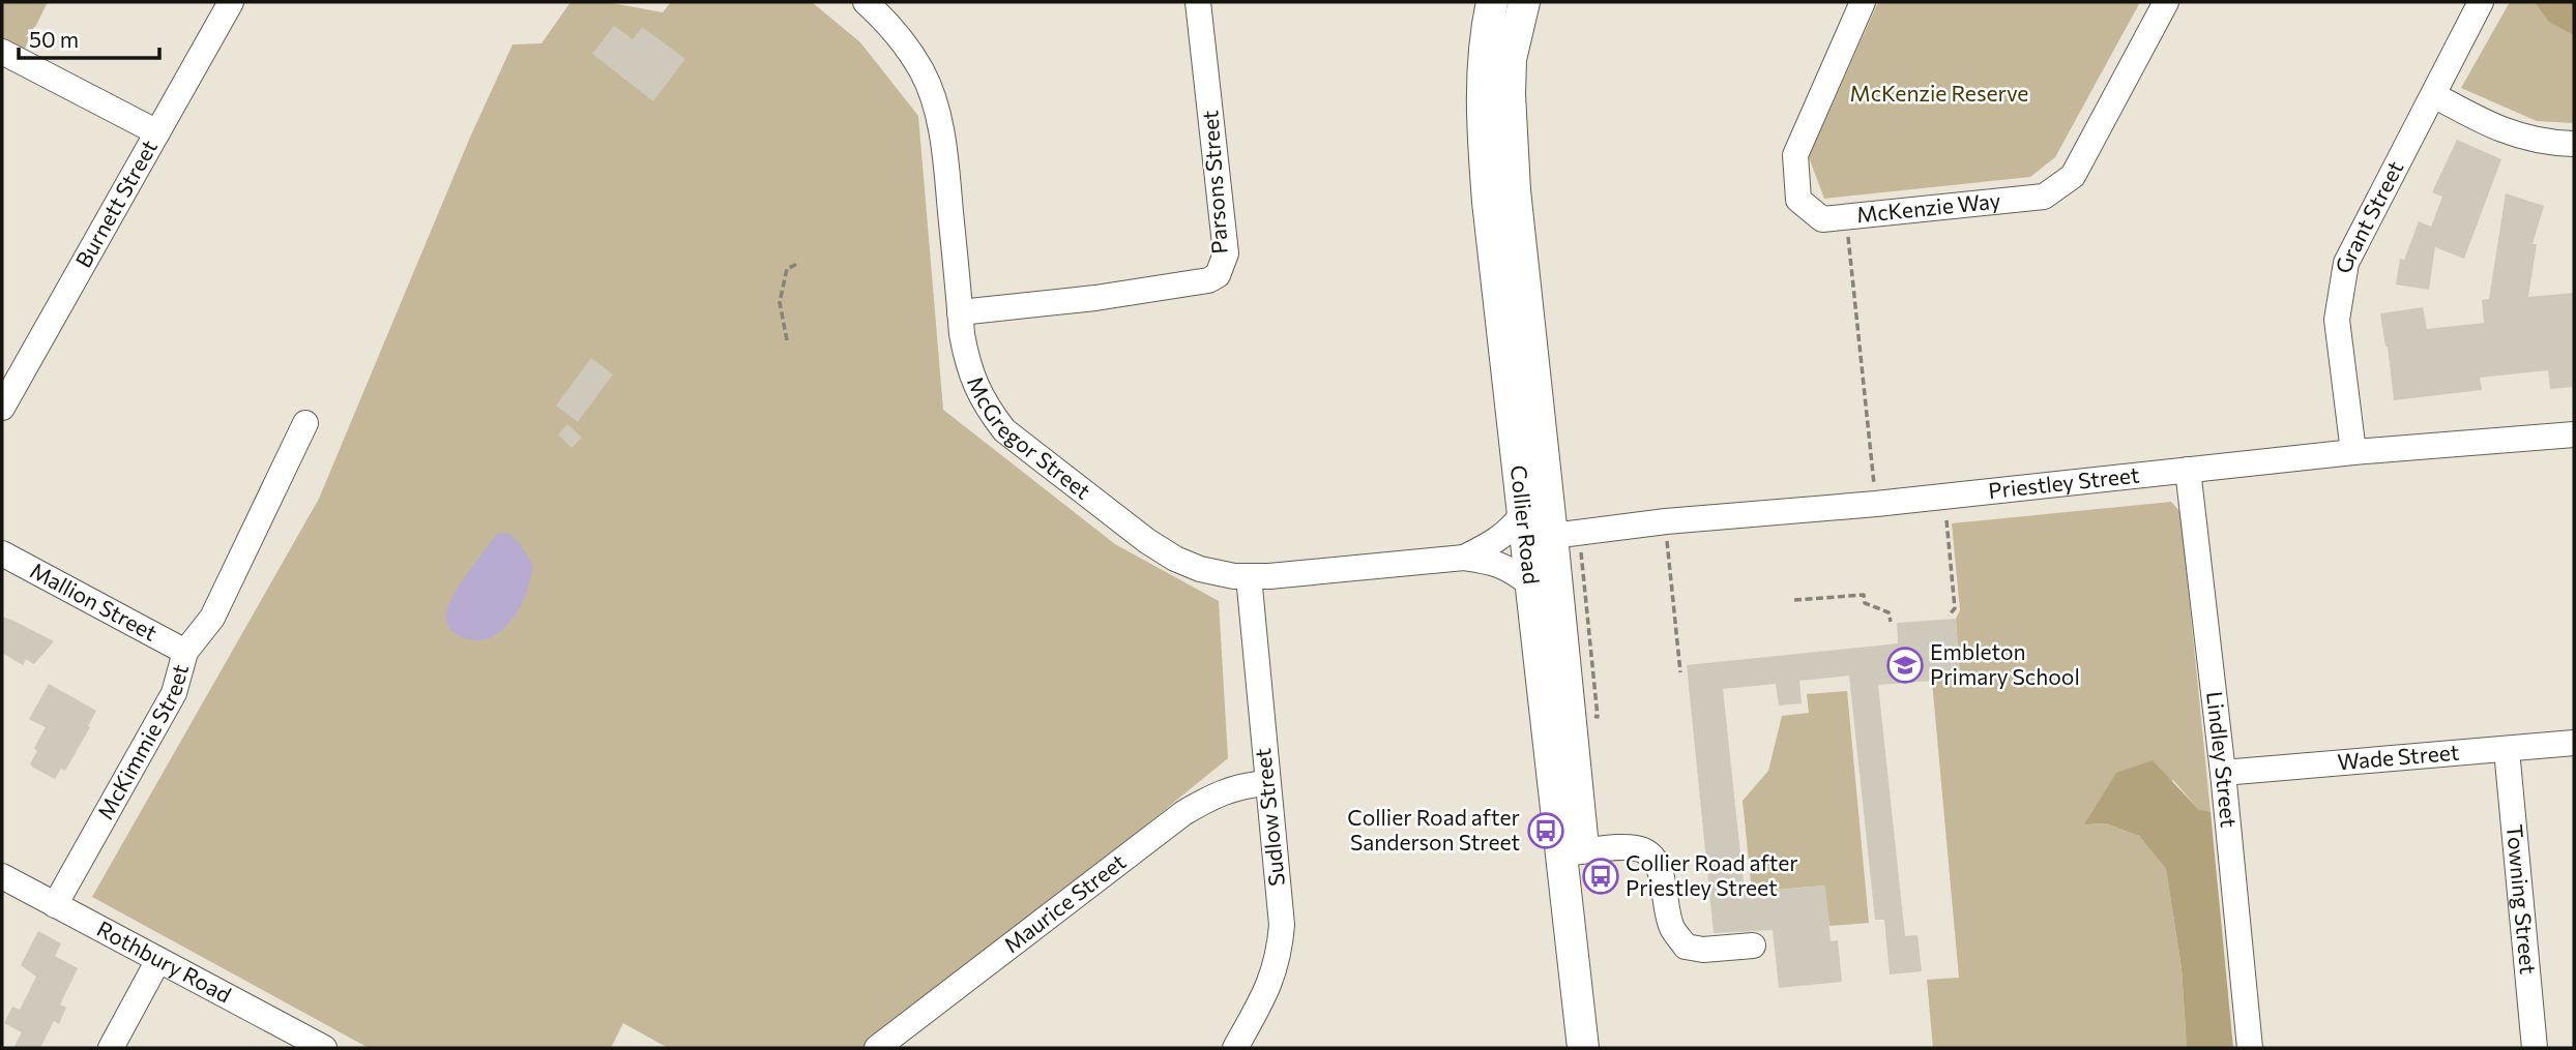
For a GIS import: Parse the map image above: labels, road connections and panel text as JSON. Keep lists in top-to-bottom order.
{
  "streets": {
    "main road": ["Collier Road"],
    "street": [
      "Parsons Street",
      "Burnett Street",
      "McKenzie Way",
      "Grant Street",
      "McGregor Street",
      "Priestley Street",
      "Mallion Street",
      "McKimmie Street",
      "Lindley Street",
      "Wade Street",
      "Sudlow Street",
      "Towning Street",
      "Maurice Street",
      "Rothbury Road"
    ]
  },
  "crossings": [
    ["Parsons Street", "McGregor Street"],
    ["Grant Street", "Priestley Street"],
    ["McGregor Street", "Collier Road"],
    ["McGregor Street", "Sudlow Street"],
    ["Priestley Street", "Collier Road"],
    ["Priestley Street", "Lindley Street"],
    ["Mallion Street", "McKimmie Street"],
    ["McKimmie Street", "Rothbury Road"],
    ["Lindley Street", "Wade Street"],
    ["Wade Street", "Towning Street"],
    ["Sudlow Street", "Maurice Street"]
  ],
  "parks": ["McKenzie Reserve"],
  "places": {
    "school or university": ["Embleton Primary School"],
    "bus stop": ["Collier Road after Sanderson Street", "Collier Road after Priestley Street"]
  },
  "scale_bar": "50 m"
}
